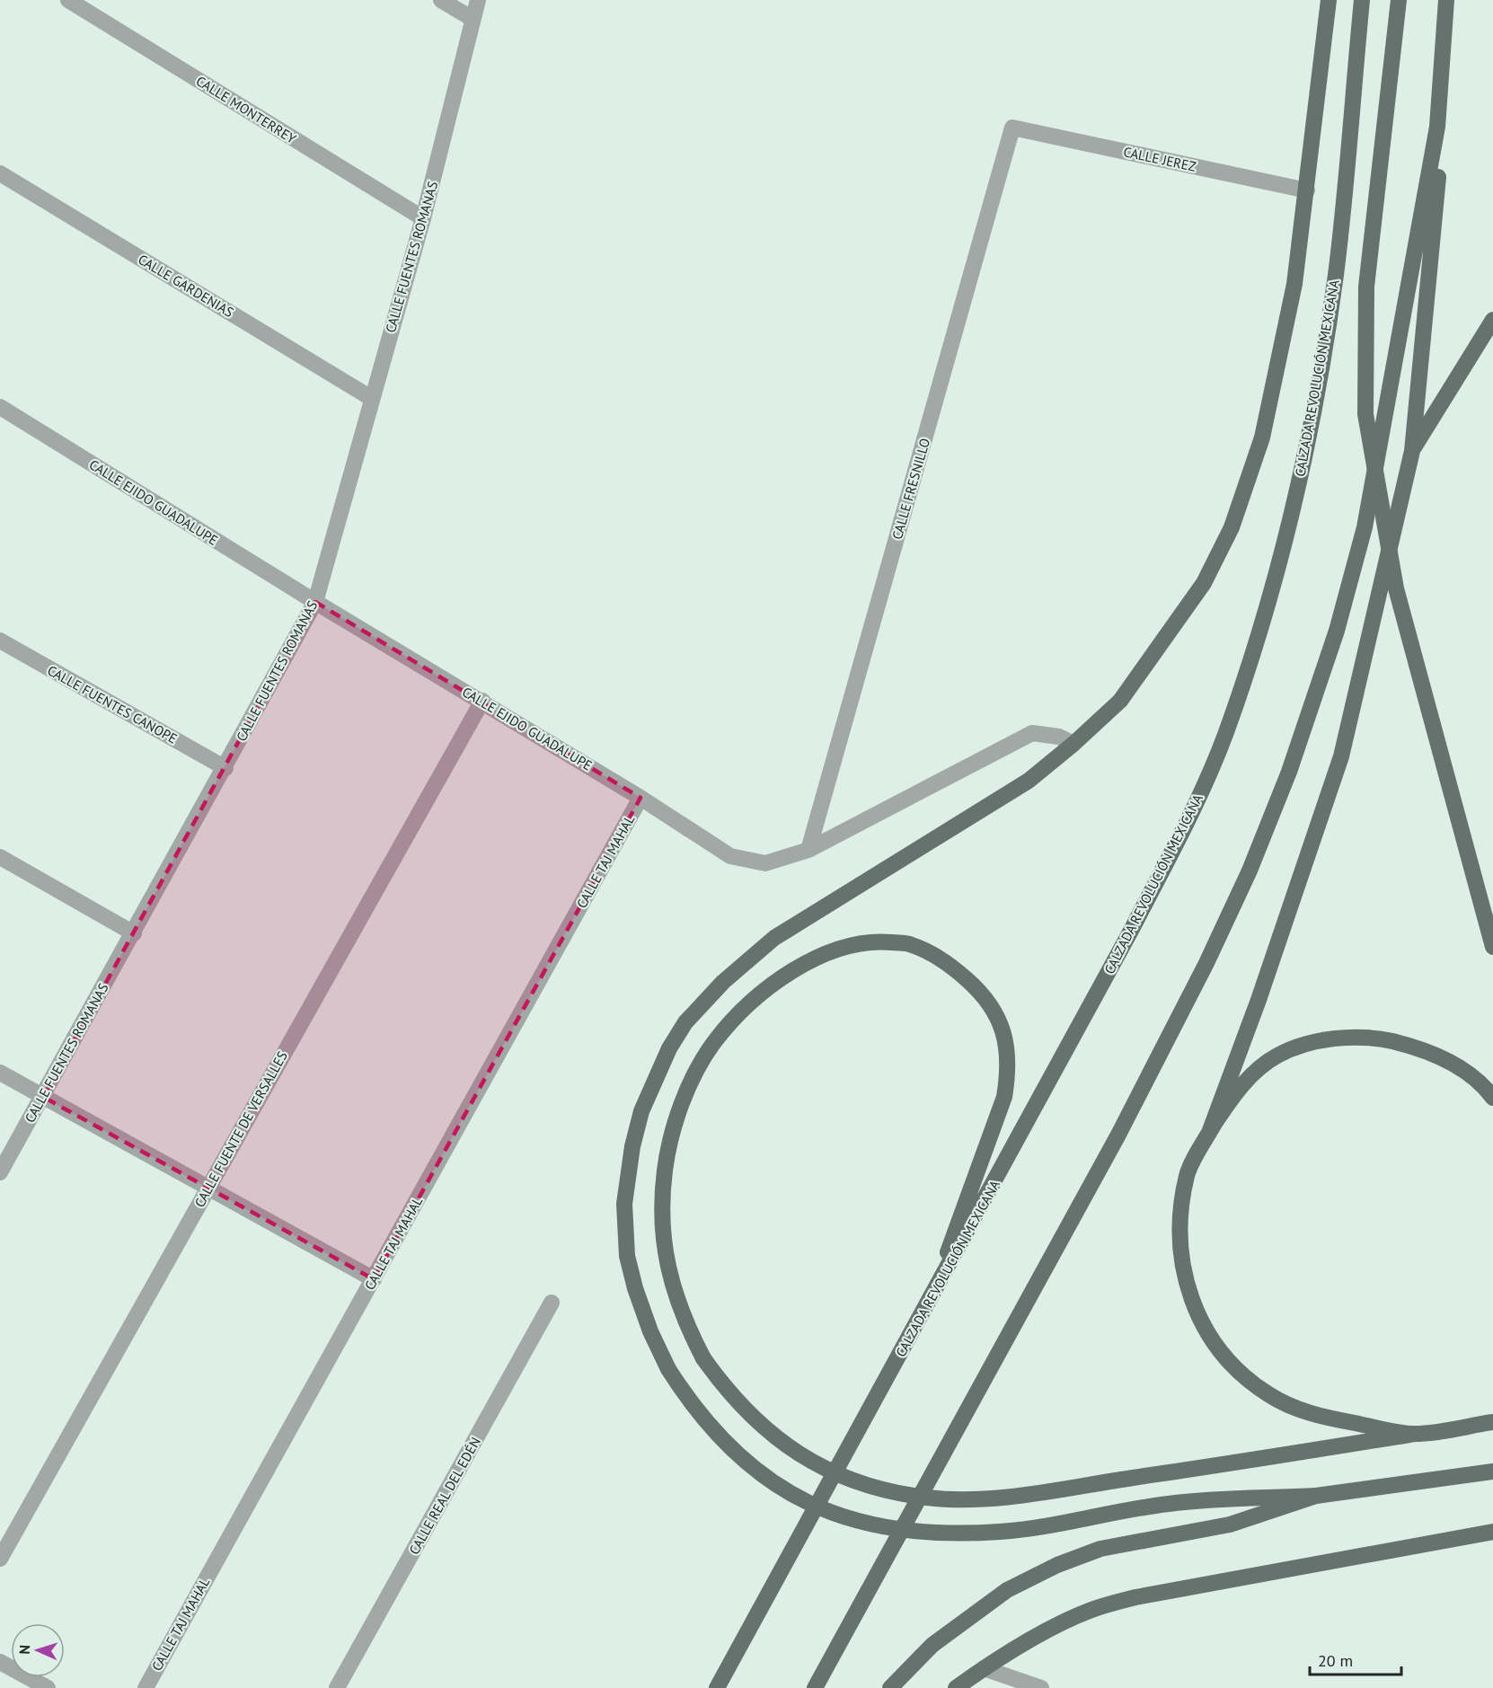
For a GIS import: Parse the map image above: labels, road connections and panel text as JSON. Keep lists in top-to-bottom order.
{
  "streets": {
    "main road": ["CALZADA REVOLUCIÓN MEXICANA"],
    "street": [
      "CALLE MONTERREY",
      "CALLE JEREZ",
      "CALLE FUENTES ROMANAS",
      "CALLE GARDENIAS",
      "CALLE FRESNILLO",
      "CALLE EJIDO GUADALUPE",
      "CALLE FUENTES CANOPE",
      "CALLE TAJ MAHAL",
      "CALLE FUENTE DE VERSALLES",
      "CALLE REAL DEL EDÉN"
    ]
  },
  "crossings": [
    ["CALLE MONTERREY", "CALLE FUENTES ROMANAS"],
    ["CALLE JEREZ", "CALLE FRESNILLO"],
    ["CALLE FUENTES ROMANAS", "CALLE GARDENIAS"],
    ["CALLE FUENTES ROMANAS", "CALLE EJIDO GUADALUPE"],
    ["CALLE FUENTES ROMANAS", "CALLE FUENTES CANOPE"],
    ["CALLE FRESNILLO", "CALLE EJIDO GUADALUPE"],
    ["CALLE EJIDO GUADALUPE", "CALLE TAJ MAHAL"],
    ["CALLE EJIDO GUADALUPE", "CALLE FUENTE DE VERSALLES"]
  ],
  "scale_bar": "20 m",
  "north": "left"
}
